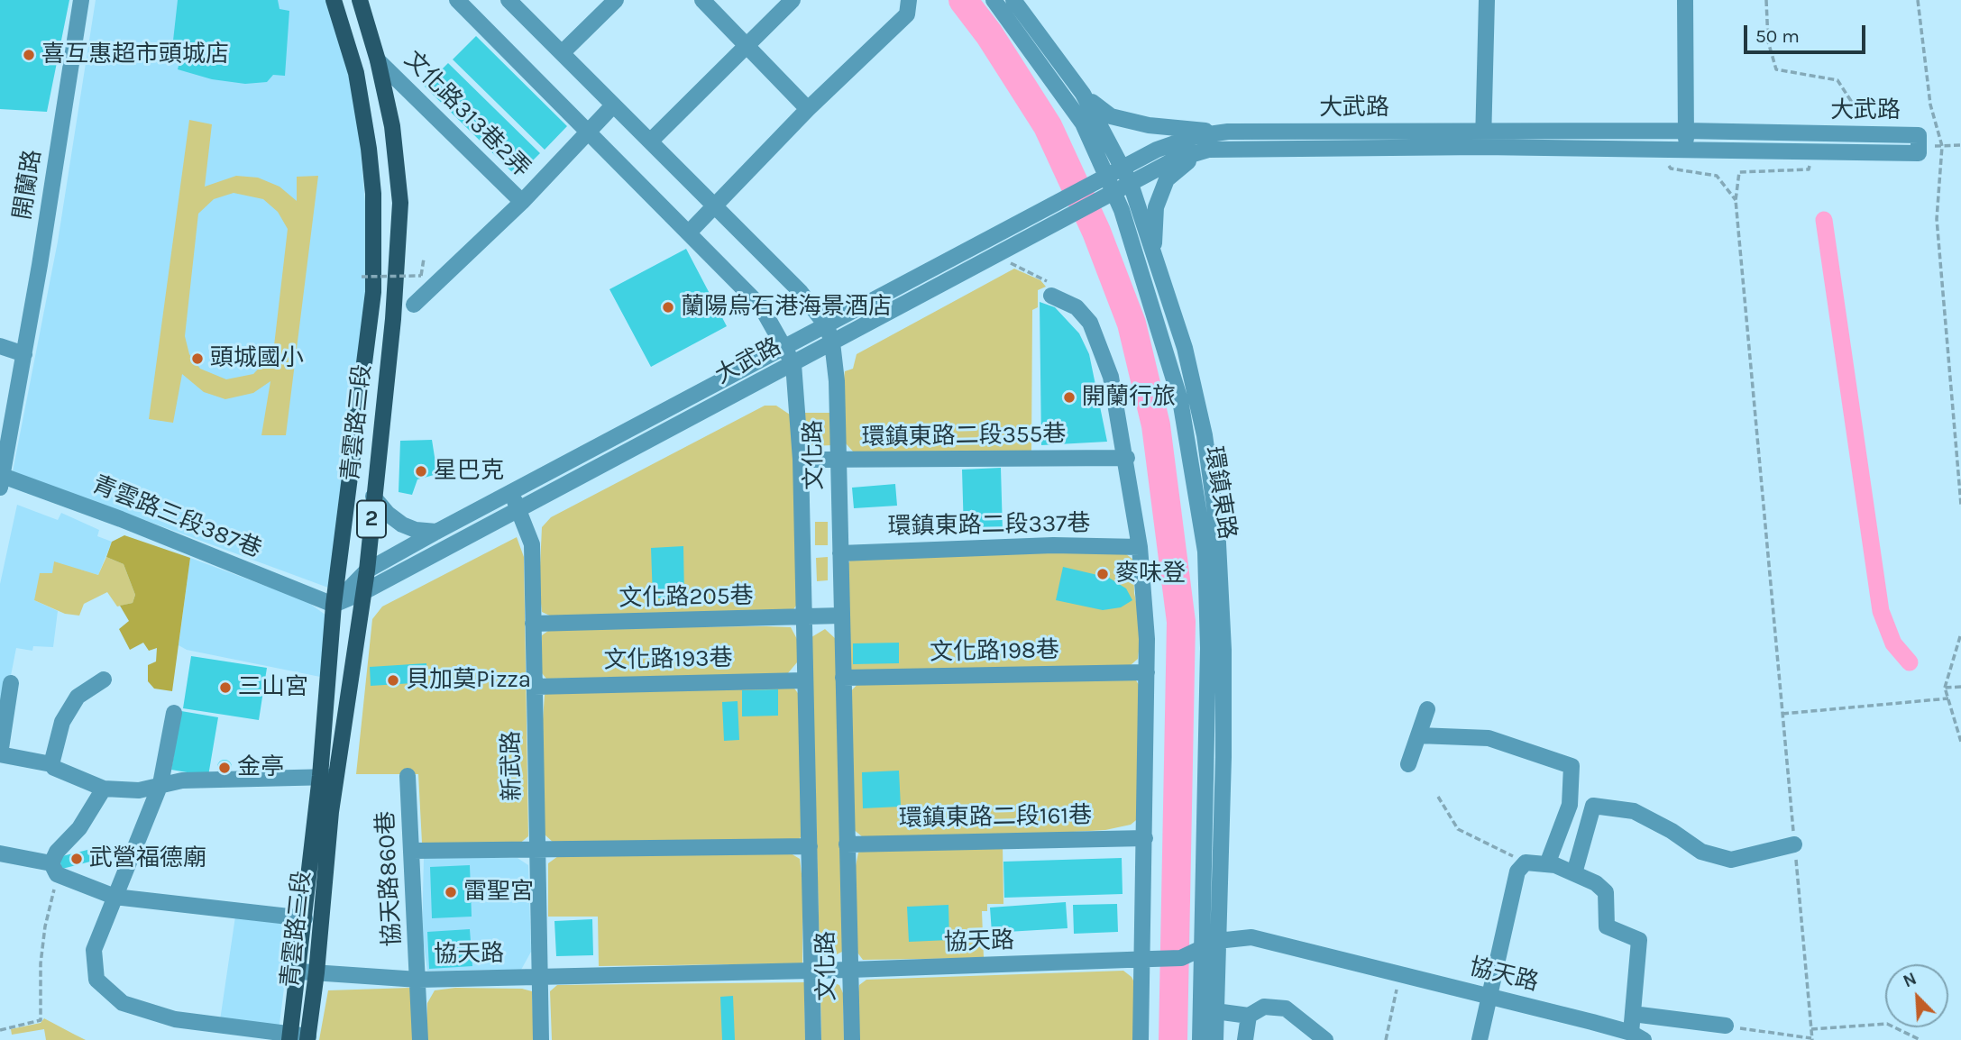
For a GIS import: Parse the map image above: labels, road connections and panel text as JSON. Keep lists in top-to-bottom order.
{
  "streets": {
    "main road": ["青雲路三段", "2"],
    "street": [
      "大武路",
      "文化路313巷2弄",
      "開蘭路",
      "環鎮東路二段355巷",
      "文化路",
      "環鎮東路",
      "青雲路三段387巷",
      "環鎮東路二段337巷",
      "文化路205巷",
      "文化路198巷",
      "文化路193巷",
      "新武路",
      "環鎮東路二段161巷",
      "協天路860巷",
      "協天路"
    ]
  },
  "crossings": [
    ["大武路", "青雲路三段"],
    ["大武路", "文化路"],
    ["大武路", "環鎮東路"],
    ["大武路", "青雲路三段387巷"],
    ["大武路", "新武路"],
    ["文化路313巷2弄", "青雲路三段"],
    ["開蘭路", "青雲路三段387巷"],
    ["青雲路三段", "青雲路三段387巷"],
    ["青雲路三段", "協天路"],
    ["環鎮東路二段355巷", "文化路"],
    ["文化路", "環鎮東路二段337巷"],
    ["文化路", "文化路205巷"],
    ["文化路", "文化路198巷"],
    ["文化路", "環鎮東路二段161巷"],
    ["文化路", "協天路"],
    ["環鎮東路", "協天路"],
    ["文化路205巷", "新武路"],
    ["文化路193巷", "新武路"],
    ["新武路", "協天路"],
    ["協天路860巷", "協天路"]
  ],
  "places": [
    "喜互惠超市頭城店",
    "蘭陽烏石港海景酒店",
    "頭城國小",
    "開蘭行旅",
    "星巴克",
    "麥味登",
    "貝加莫Pizza",
    "三山宮",
    "金亭",
    "武營福德廟",
    "雷聖宮"
  ],
  "scale_bar": "50 m",
  "north": "top left"
}
